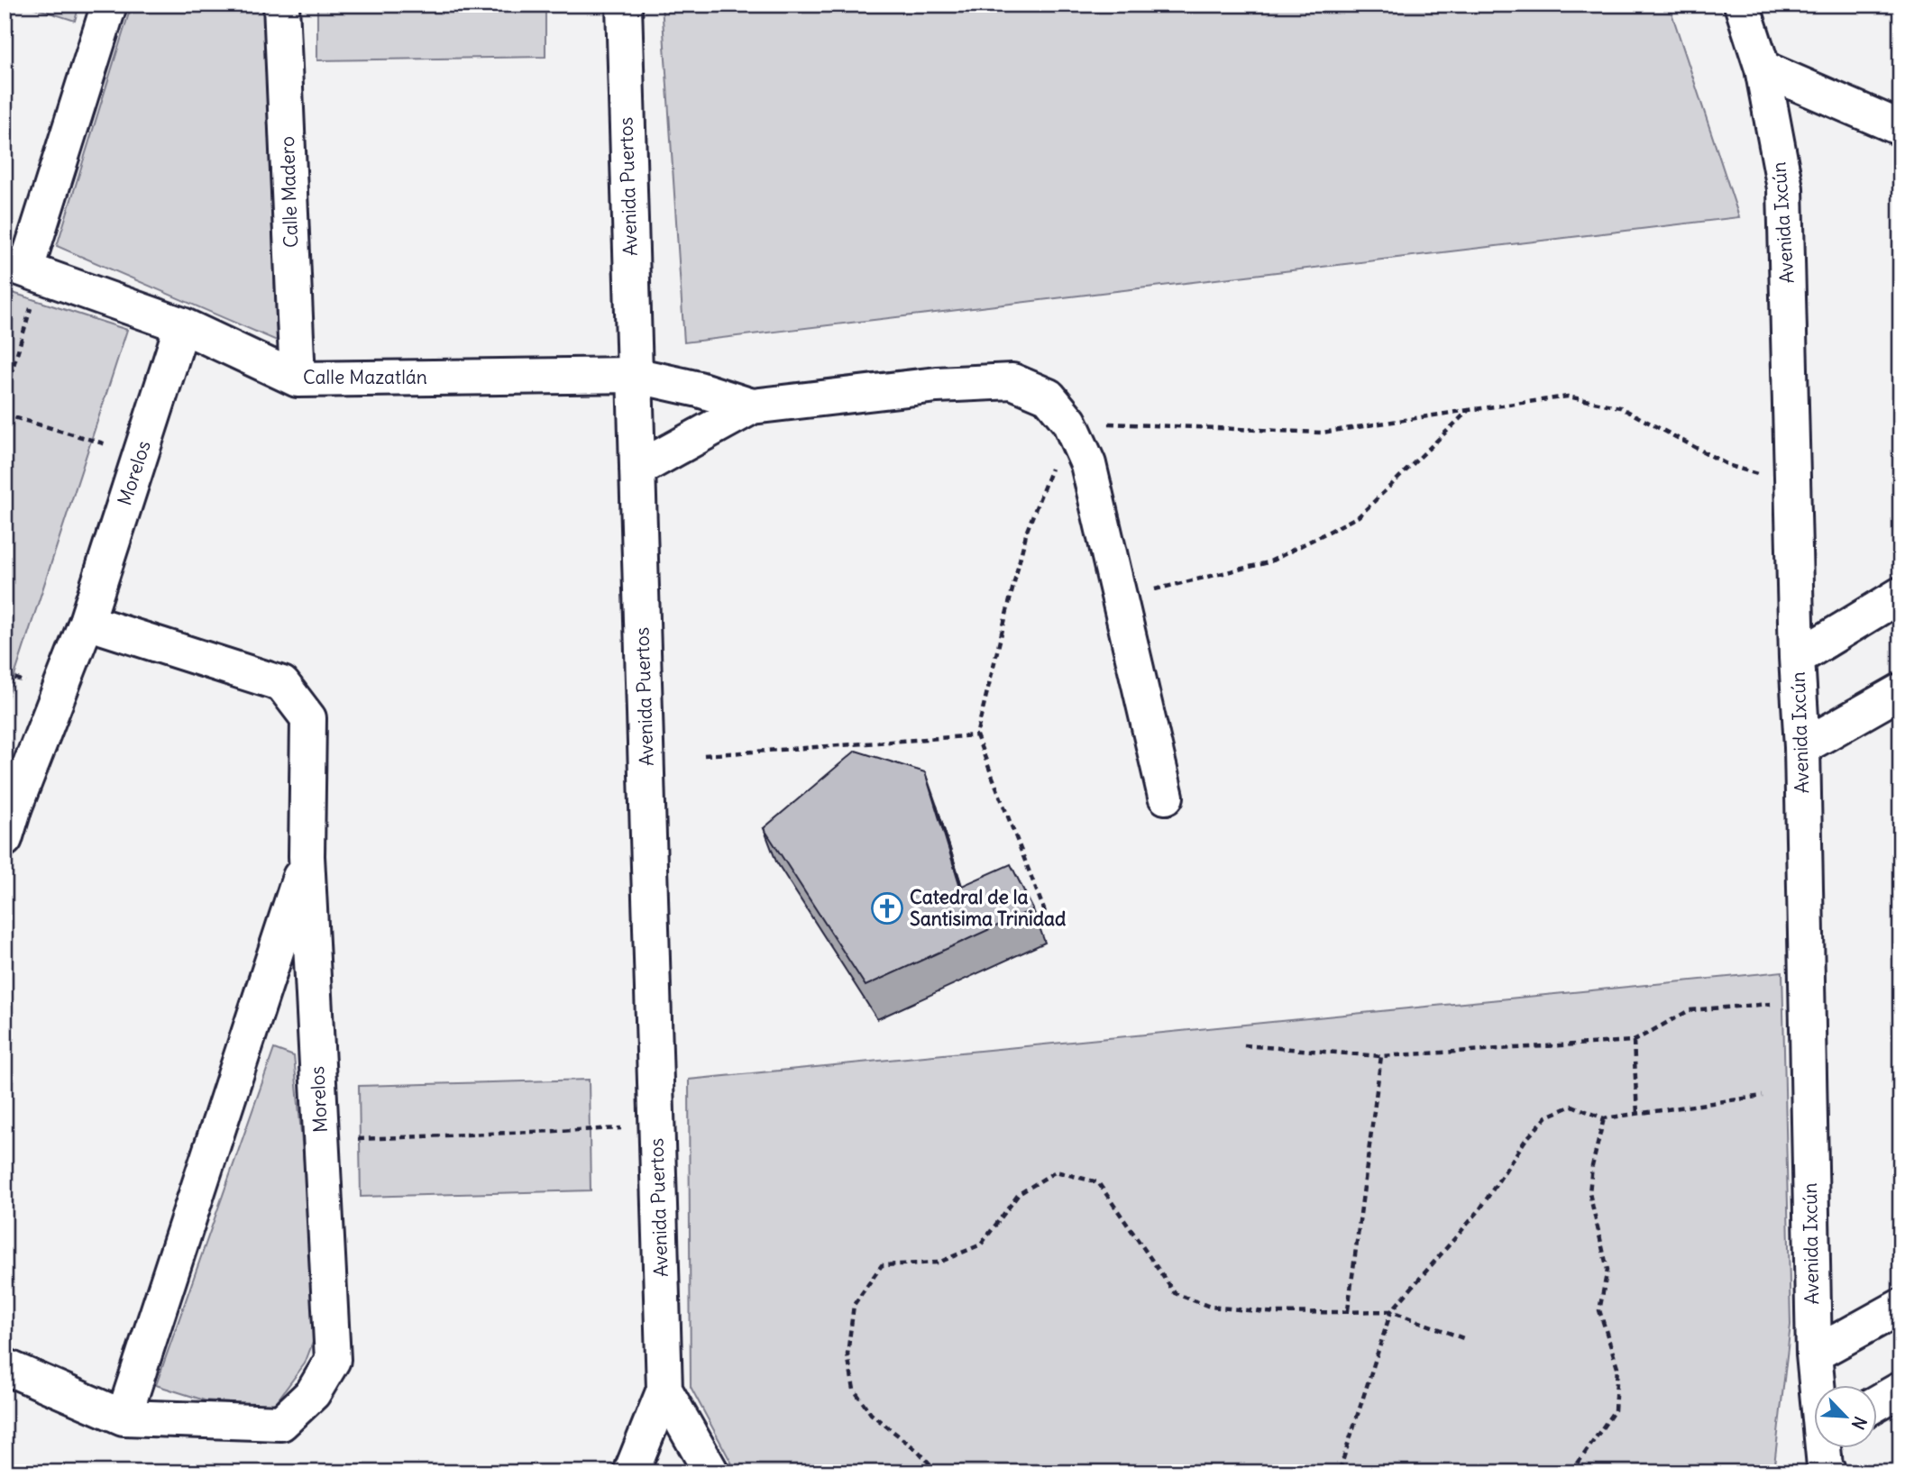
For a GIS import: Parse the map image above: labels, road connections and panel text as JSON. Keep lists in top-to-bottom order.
{
  "streets": {
    "street": [
      "Avenida Puertos",
      "Calle Madero",
      "Avenida Ixcún",
      "Calle Mazatlán",
      "Morelos"
    ]
  },
  "crossings": [
    ["Avenida Puertos", "Calle Mazatlán"],
    ["Calle Madero", "Calle Mazatlán"],
    ["Calle Mazatlán", "Morelos"]
  ],
  "places": {
    "church": ["Catedral de la Santisima Trinidad"]
  },
  "north": "bottom right"
}
